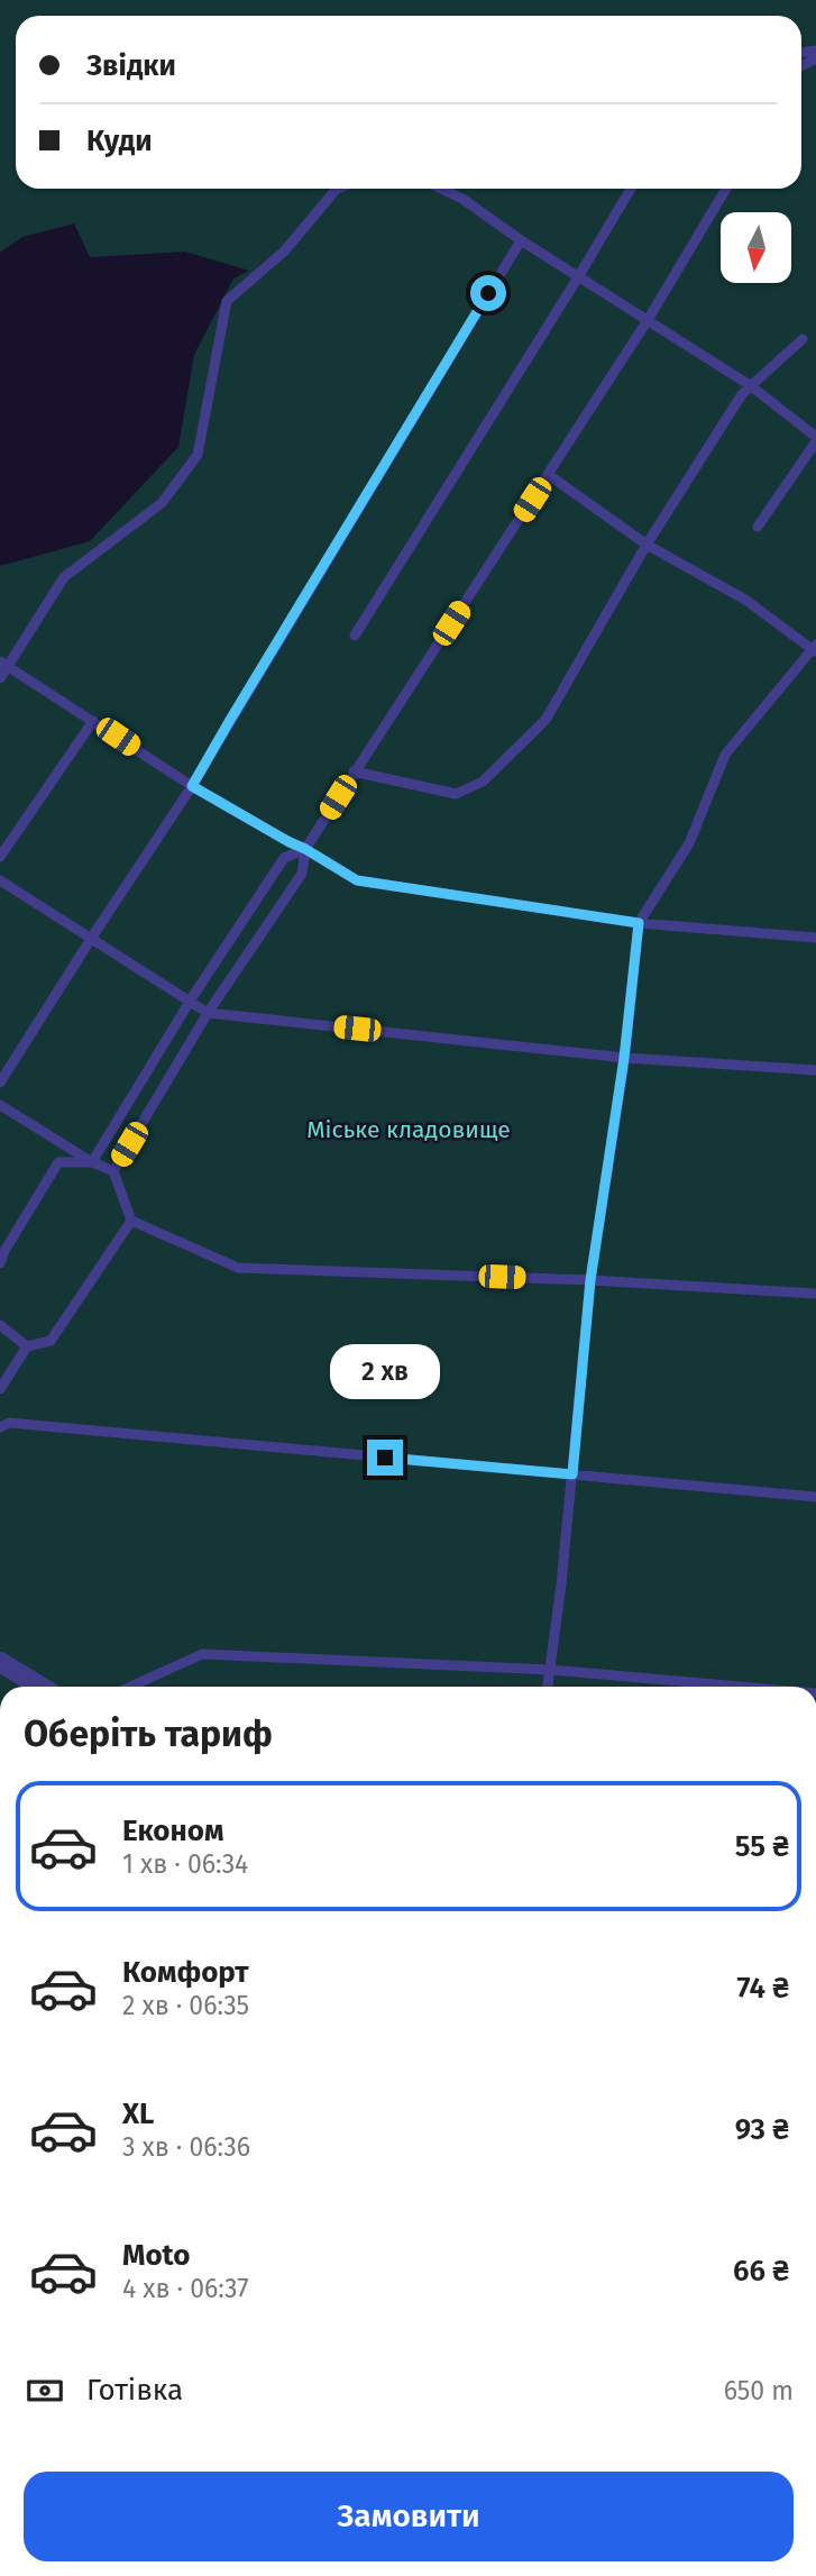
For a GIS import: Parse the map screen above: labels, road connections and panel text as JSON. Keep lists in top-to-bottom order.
{
  "parks": ["Міське кладовище"],
  "north": "bottom",
  "page": {
    "banner": ["Звідки", "Куди"],
    "bubble": "2 хв",
    "heading": "Оберіть тариф",
    "list": [
      {
        "name": "Економ",
        "note": "1 хв · 06:34",
        "value": "55 ₴"
      },
      {
        "name": "Комфорт",
        "note": "2 хв · 06:35",
        "value": "74 ₴"
      },
      {
        "name": "XL",
        "note": "3 хв · 06:36",
        "value": "93 ₴"
      },
      {
        "name": "Moto",
        "note": "4 хв · 06:37",
        "value": "66 ₴"
      }
    ],
    "pay": ["Готівка", "650 m"],
    "buttons": "Замовити"
  }
}
